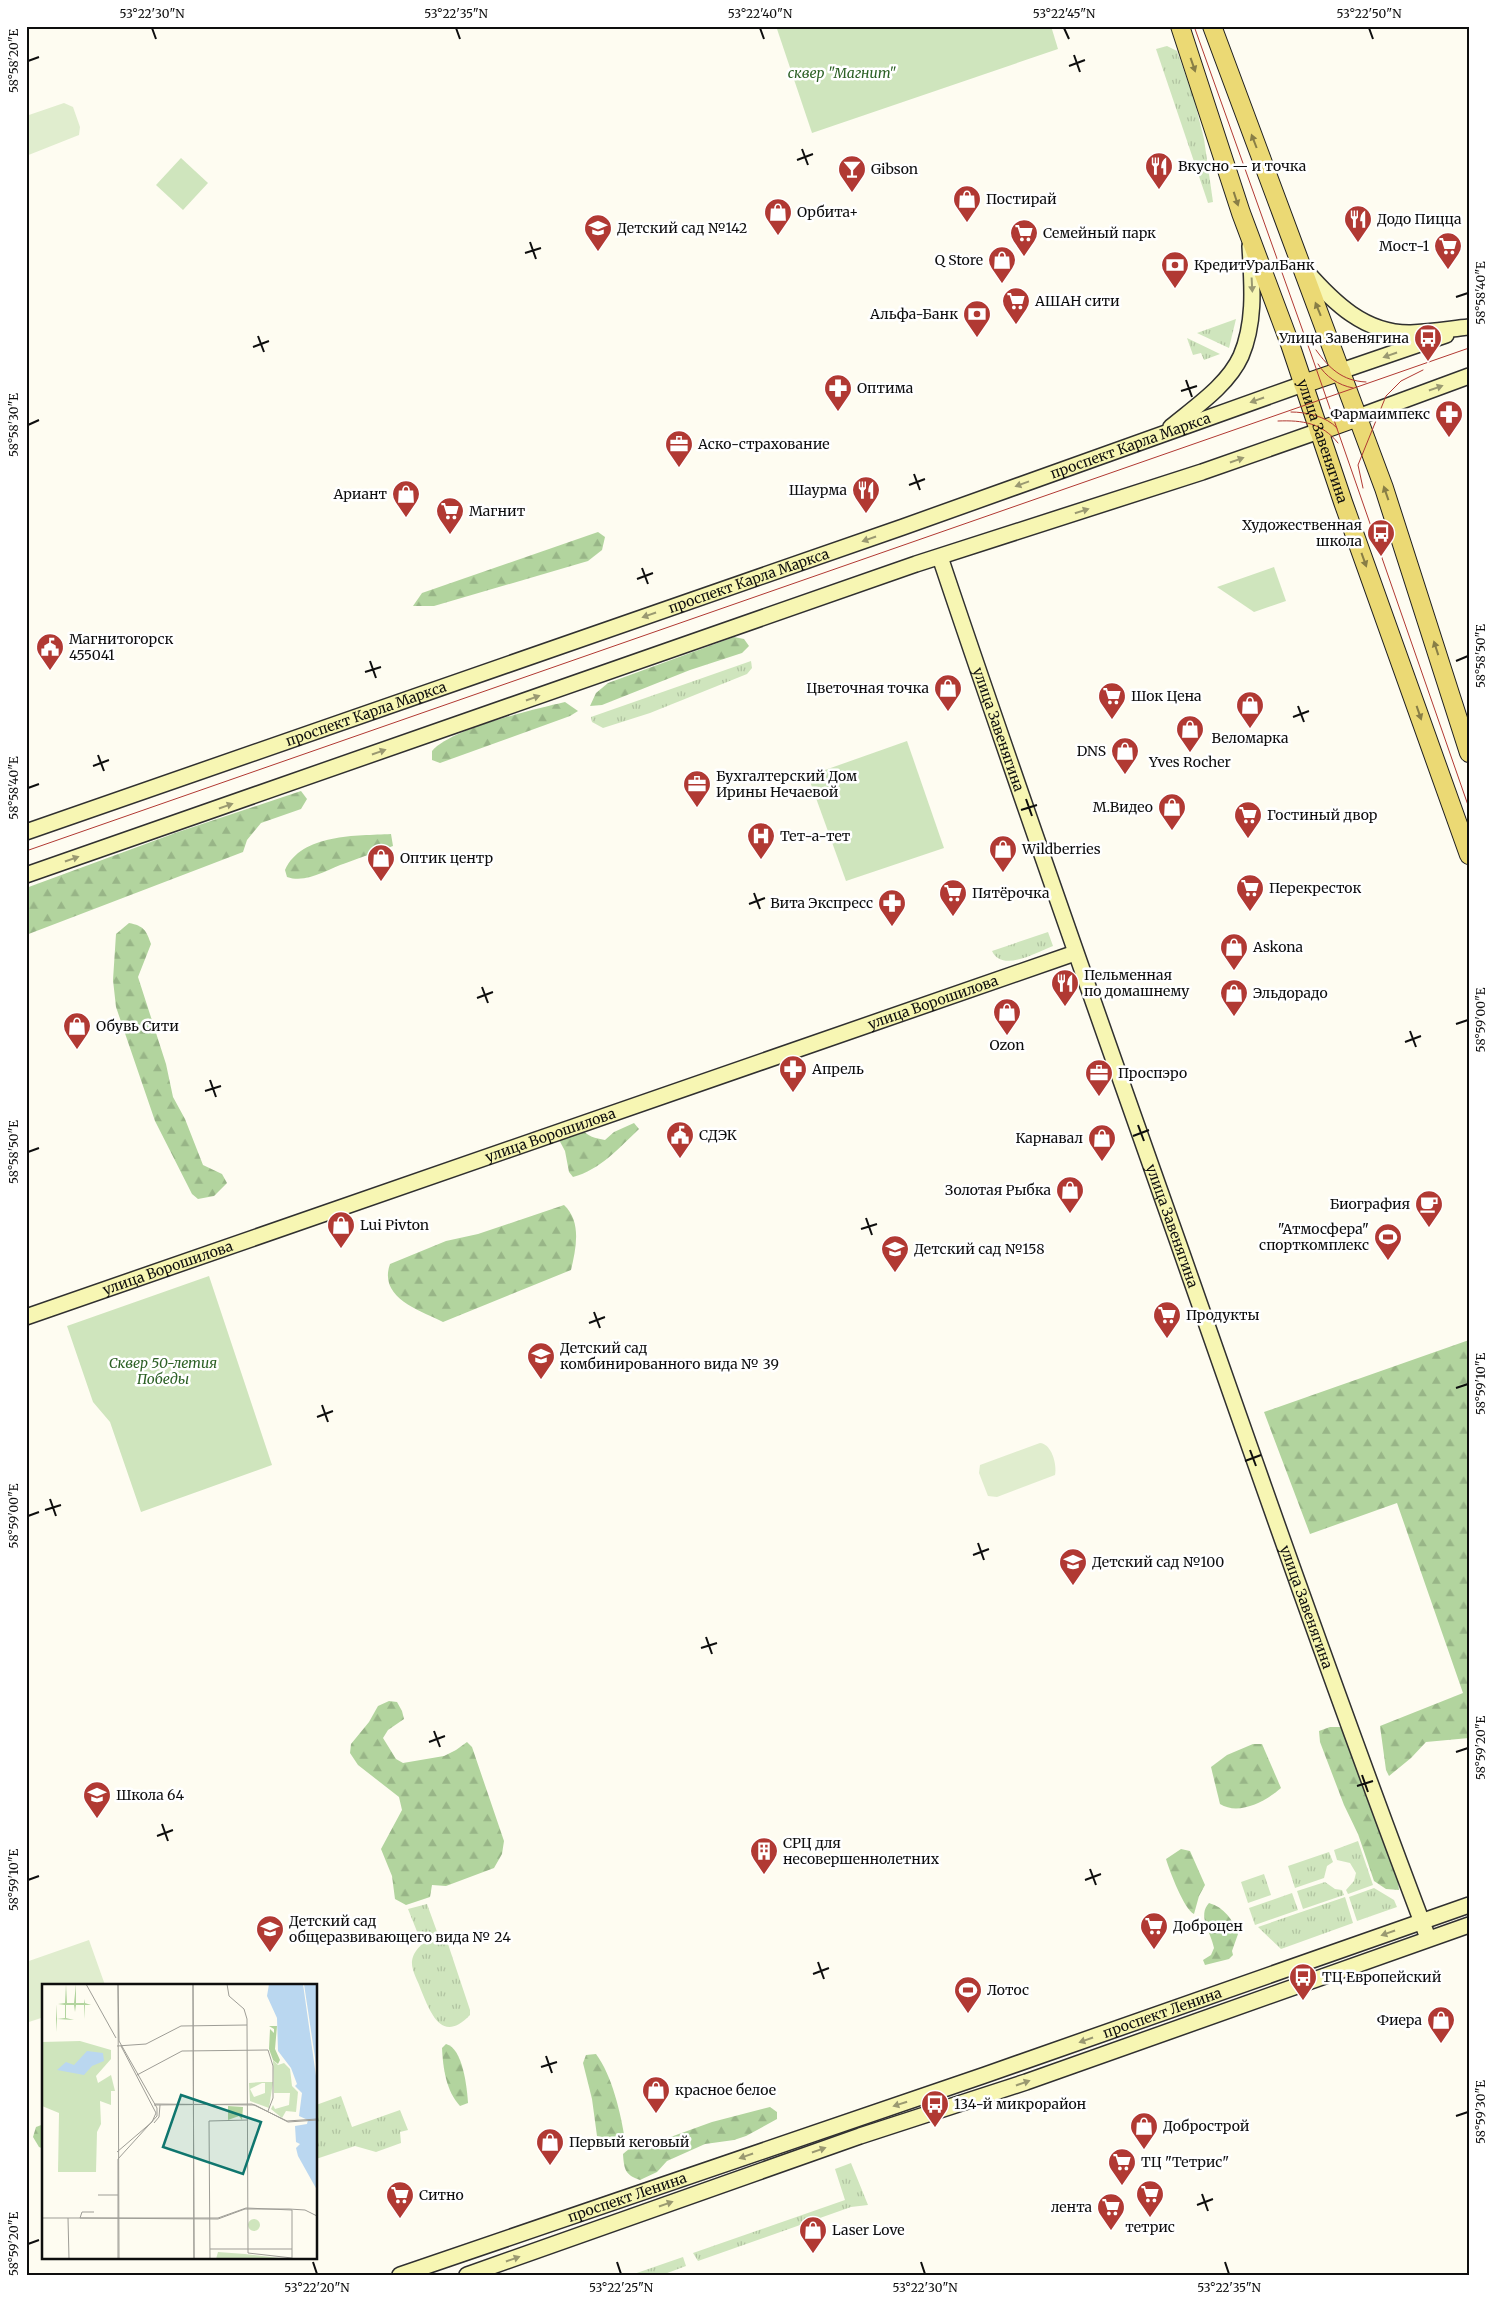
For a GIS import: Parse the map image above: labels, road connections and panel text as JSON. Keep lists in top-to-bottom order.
{
  "streets": {
    "main road": [
      "улица Завенягина",
      "проспект Карла Маркса",
      "улица Ворошилова",
      "проспект Ленина"
    ]
  },
  "crossings": [
    ["улица Завенягина", "проспект Карла Маркса"],
    ["улица Завенягина", "улица Ворошилова"],
    ["улица Завенягина", "проспект Ленина"]
  ],
  "parks": ["сквер \"Магнит\"", "Сквер 50-летия Победы"],
  "places": {
    "restaurant": [
      "Вкусно — и точка",
      "Додо Пицца",
      "Шаурма",
      "Пельменная по домашнему"
    ],
    "bar": ["Gibson"],
    "shop": [
      "Постирай",
      "Орбита+",
      "Q Store",
      "Ариант",
      "Цветочная точка",
      "Веломарка",
      "Yves Rocher",
      "DNS",
      "М.Видео",
      "Wildberries",
      "Оптик центр",
      "Askona",
      "Эльдорадо",
      "Ozon",
      "Обувь Сити",
      "Карнавал",
      "Золотая Рыбка",
      "Lui Pivton",
      "Фиера",
      "красное белое",
      "Добрострой",
      "Первый кеговый",
      "Laser Love"
    ],
    "school or university": [
      "Детский сад №142",
      "Детский сад №158",
      "Детский сад комбинированного вида № 39",
      "Детский сад №100",
      "Школа 64",
      "Детский сад общеразвивающего вида № 24"
    ],
    "supermarket": [
      "Семейный парк",
      "Мост-1",
      "АШАН сити",
      "Магнит",
      "Шок Цена",
      "Гостиный двор",
      "Перекресток",
      "Пятёрочка",
      "Продукты",
      "Доброцен",
      "ТЦ \"Тетрис\"",
      "тетрис",
      "Ситно",
      "лента"
    ],
    "bank": ["КредитУралБанк", "Альфа-Банк"],
    "bus stop": [
      "Улица Завенягина",
      "Художественная школа",
      "ТЦ Европейский",
      "134-й микрорайон"
    ],
    "pharmacy": [
      "Оптима",
      "Фармаимпекс",
      "Вита Экспресс",
      "Апрель"
    ],
    "office": ["Аско-страхование", "Бухгалтерский Дом Ирины Нечаевой", "Проспэро"],
    "public building": ["Магнитогорск 455041", "СДЭК"],
    "hospital": ["Тет-а-тет"],
    "cafe": ["Биография"],
    "sports": ["\"Атмосфера\" спорткомплекс", "Лотос"],
    "building": ["СРЦ для несовершеннолетних"]
  },
  "coordinates": [
    "53°22'30\"N",
    "53°22'35\"N",
    "53°22'40\"N",
    "53°22'45\"N",
    "53°22'50\"N",
    "58°58'20\"E",
    "58°58'40\"E",
    "58°58'30\"E",
    "58°58'50\"E",
    "58°59'00\"E",
    "58°59'10\"E",
    "58°59'20\"E",
    "58°59'30\"E",
    "53°22'20\"N",
    "53°22'25\"N"
  ]
}
